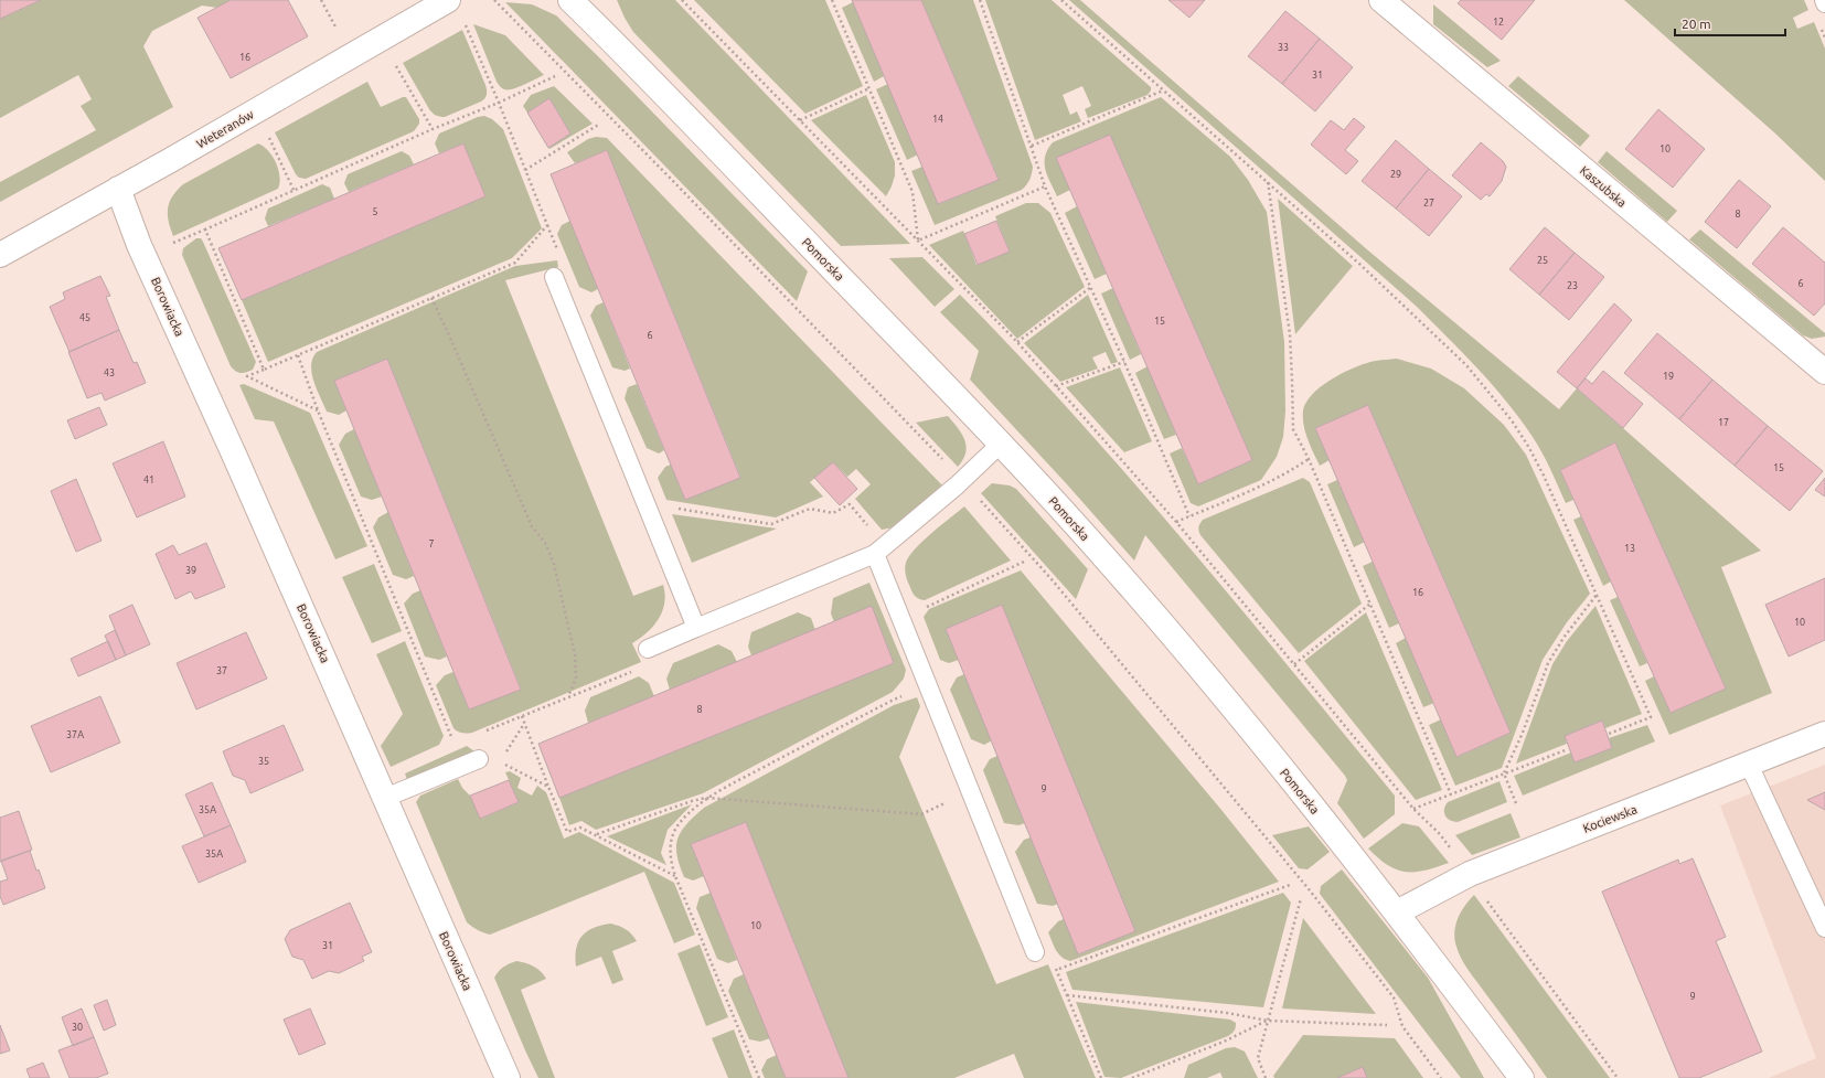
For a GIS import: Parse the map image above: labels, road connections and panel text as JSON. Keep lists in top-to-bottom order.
{
  "streets": {
    "street": [
      "Weteranów",
      "Kaszubska",
      "Pomorska",
      "Borowiacka",
      "Kociewska"
    ]
  },
  "crossings": [
    ["Weteranów", "Borowiacka"],
    ["Pomorska", "Kociewska"]
  ],
  "house_numbers": [
    "12",
    "33",
    "16",
    "31",
    "14",
    "10",
    "29",
    "27",
    "5",
    "8",
    "25",
    "6",
    "23",
    "45",
    "15",
    "6",
    "43",
    "19",
    "17",
    "15",
    "41",
    "7",
    "13",
    "39",
    "16",
    "10",
    "37",
    "8",
    "37A",
    "35",
    "9",
    "35A",
    "35A",
    "10",
    "31",
    "9",
    "30"
  ],
  "scale_bar": "20 m"
}
